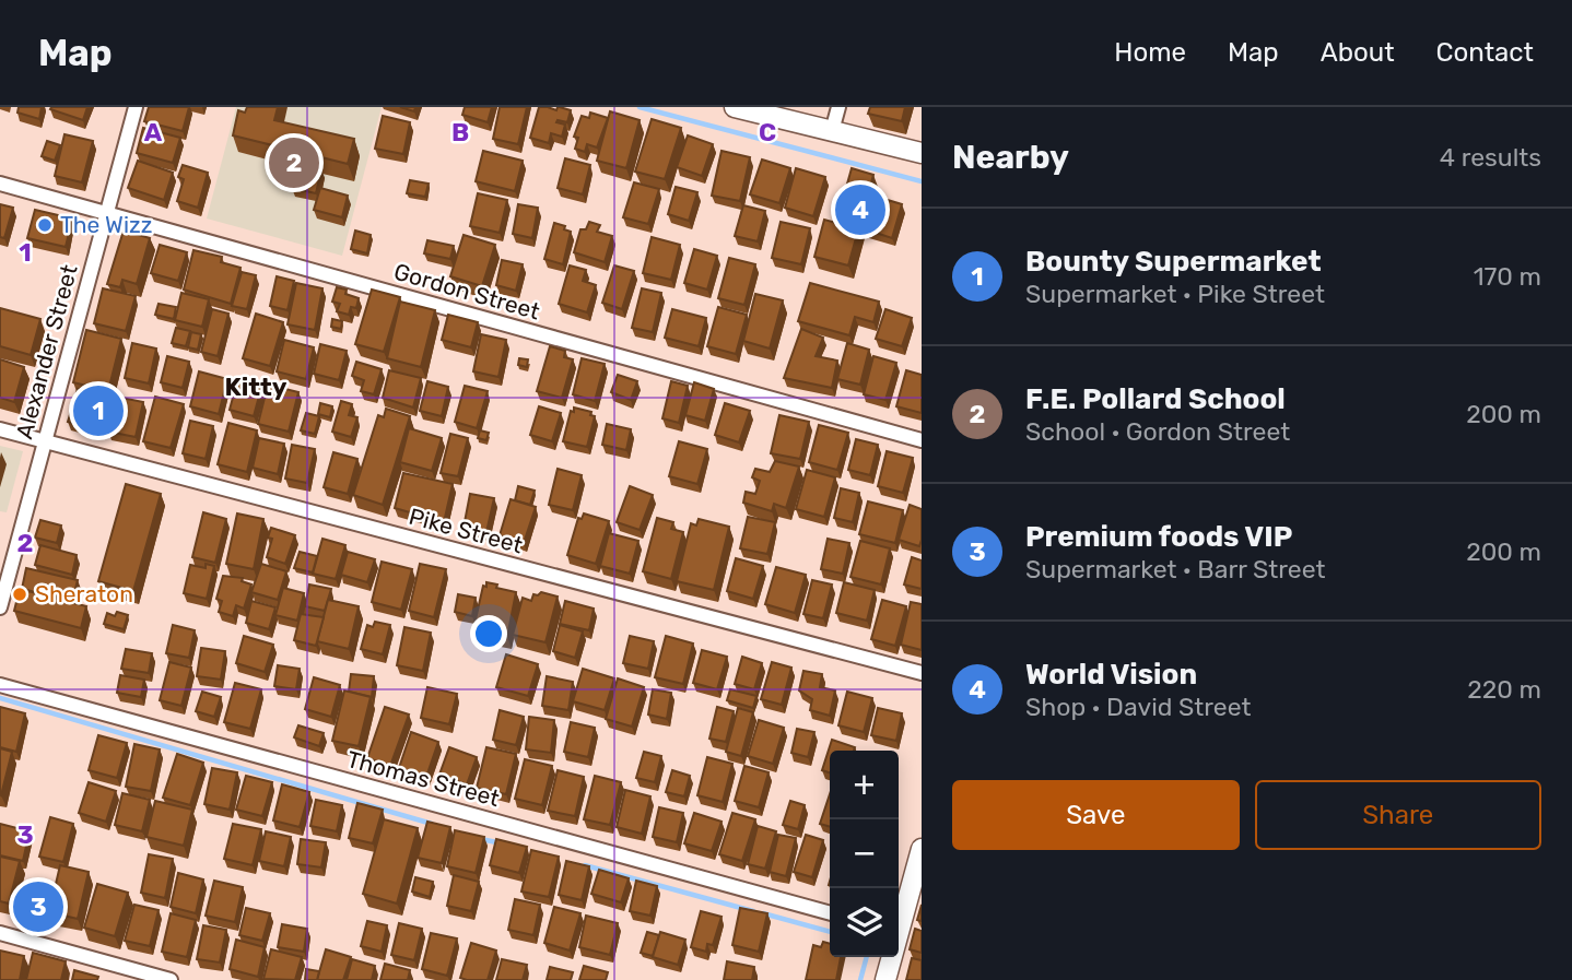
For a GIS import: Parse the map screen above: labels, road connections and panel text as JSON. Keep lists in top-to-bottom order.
{
  "streets": {
    "street": [
      "Gordon Street",
      "Alexander Street",
      "Pike Street",
      "Thomas Street"
    ]
  },
  "crossings": [
    ["Gordon Street", "Alexander Street"],
    ["Alexander Street", "Pike Street"]
  ],
  "districts": ["Kitty"],
  "places": ["The Wizz", "Sheraton"],
  "page": {
    "header": "Map",
    "nav": [
      "Home",
      "Map",
      "About",
      "Contact"
    ],
    "heading": ["Nearby", "4 results"],
    "pins": [
      "2",
      "4",
      "1",
      "3"
    ],
    "list": [
      {
        "mark": "1",
        "name": "Bounty Supermarket",
        "note": "Supermarket · Pike Street",
        "value": "170 m"
      },
      {
        "mark": "2",
        "name": "F.E. Pollard School",
        "note": "School · Gordon Street",
        "value": "200 m"
      },
      {
        "mark": "3",
        "name": "Premium foods VIP",
        "note": "Supermarket · Barr Street",
        "value": "200 m"
      },
      {
        "mark": "4",
        "name": "World Vision",
        "note": "Shop · David Street",
        "value": "220 m"
      }
    ],
    "map_buttons": ["+", "−"],
    "buttons": ["Save", "Share"]
  },
  "grid": {
    "columns": ["A", "B", "C"],
    "rows": ["1", "2", "3"]
  }
}
